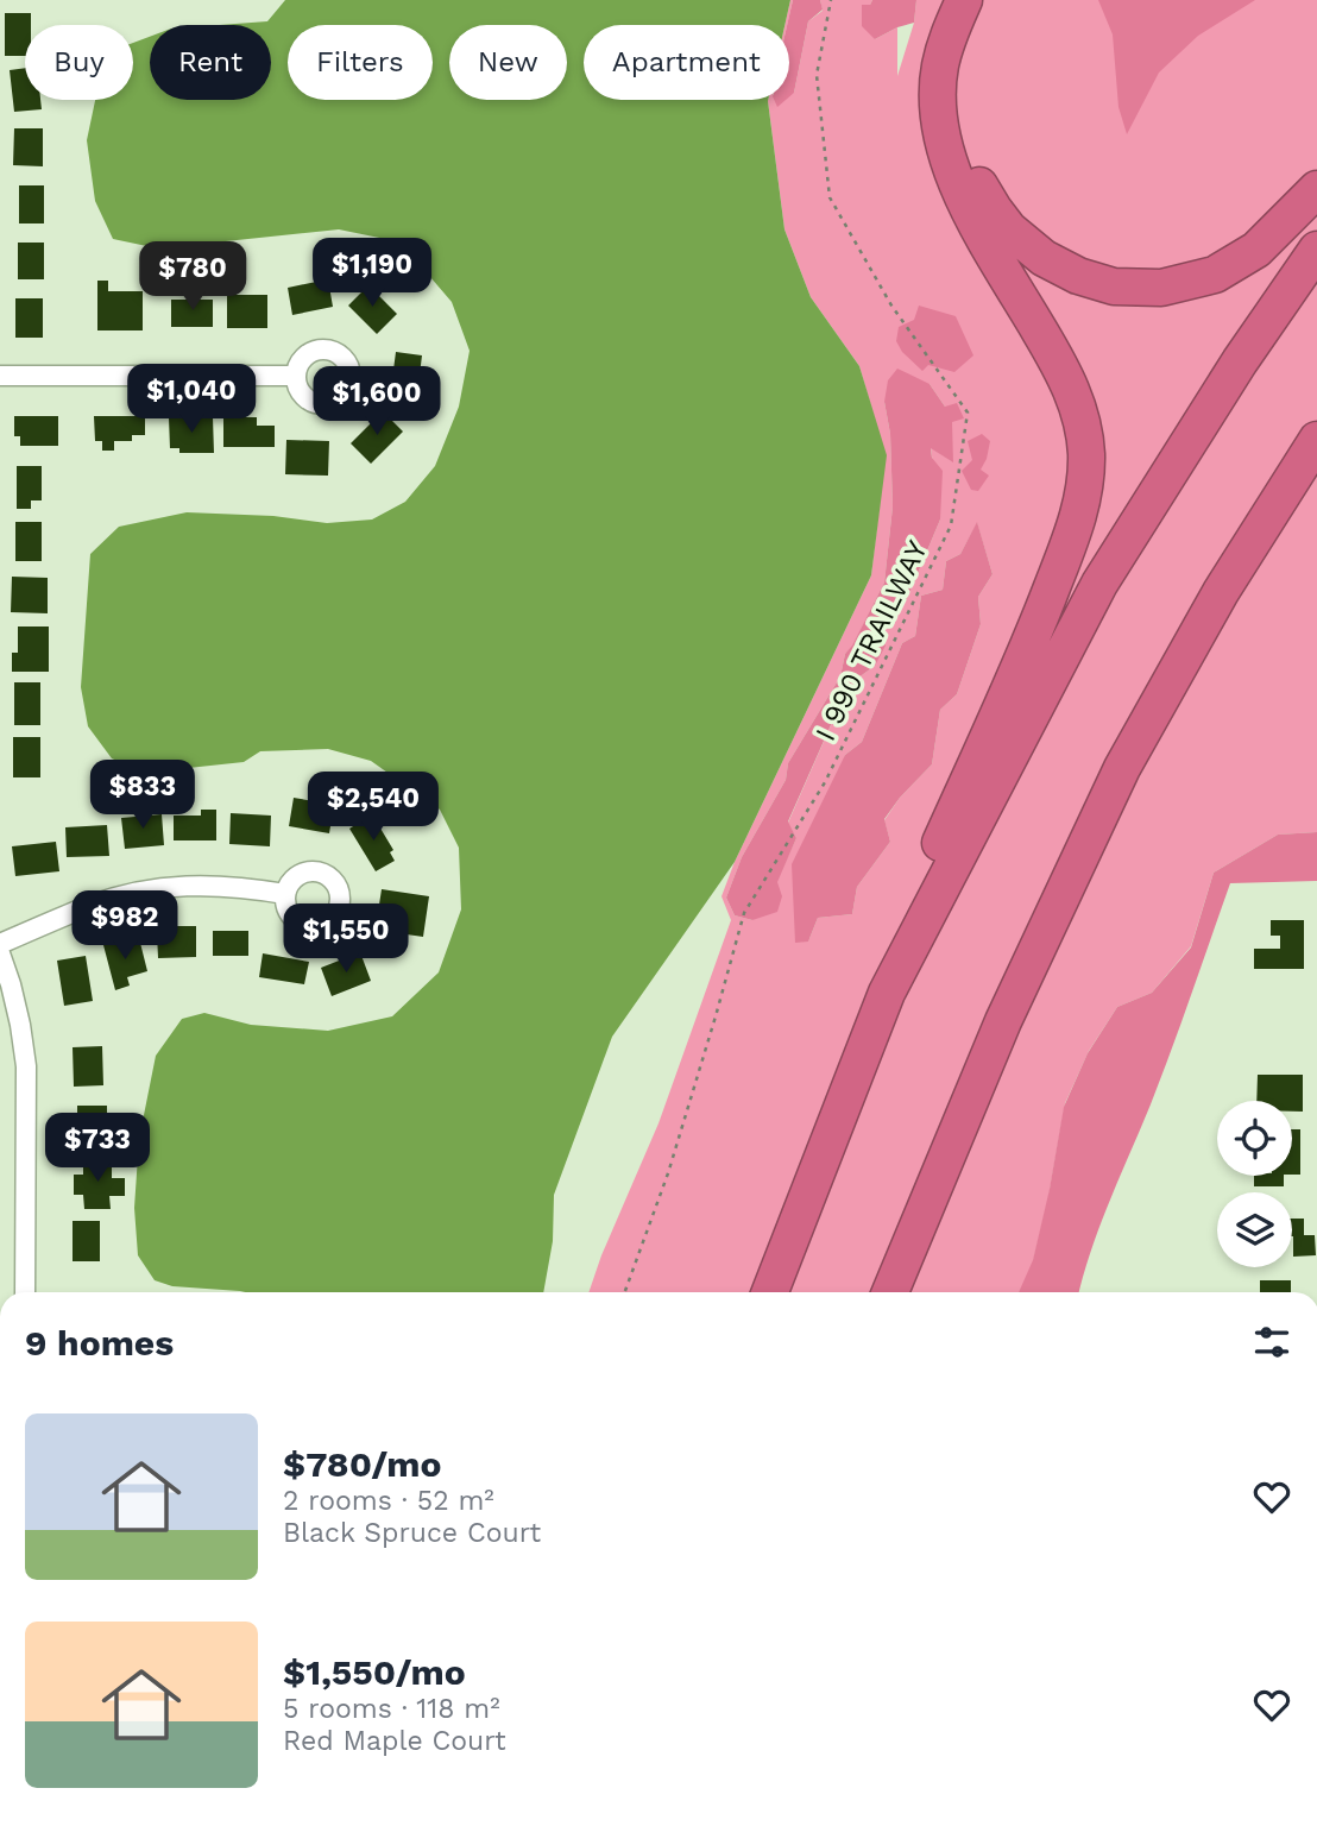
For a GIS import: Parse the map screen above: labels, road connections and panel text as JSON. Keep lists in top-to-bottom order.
{
  "streets": {
    "path": ["I 990 TRAILWAY"]
  },
  "page": {
    "chip": [
      "Buy",
      "Rent",
      "Filters",
      "New",
      "Apartment"
    ],
    "price": [
      "$1,190",
      "$780",
      "$1,040",
      "$1,600",
      "$833",
      "$2,540",
      "$982",
      "$1,550",
      "$733"
    ],
    "heading": "9 homes",
    "list": [
      {
        "name": "$780/mo",
        "note": "2 rooms · 52 m² · Black Spruce Court"
      },
      {
        "name": "$1,550/mo",
        "note": "5 rooms · 118 m² · Red Maple Court"
      }
    ]
  }
}
